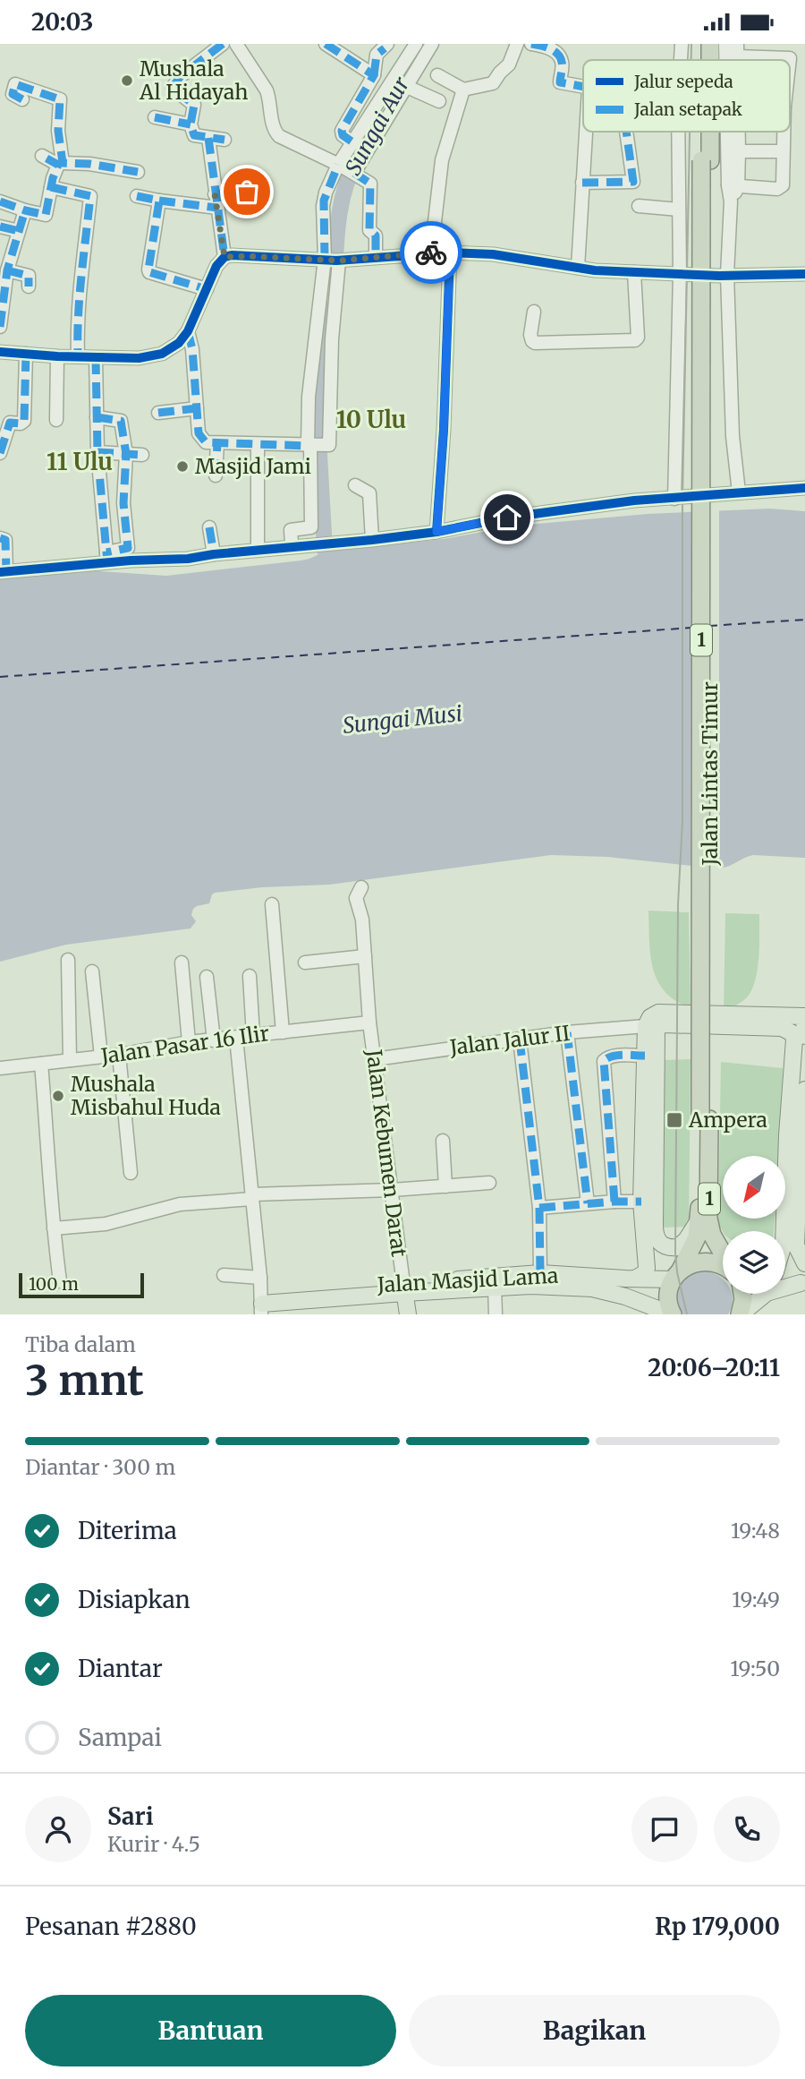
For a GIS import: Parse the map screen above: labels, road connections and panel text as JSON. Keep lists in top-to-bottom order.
{
  "streets": {
    "highway": ["1", "Jalan Lintas Timur"],
    "main road": ["Jalan Masjid Lama"],
    "street": ["Jalan Jalur II", "Jalan Pasar 16 Ilir", "Jalan Kebumen Darat"]
  },
  "crossings": [
    ["1", "Jalan Lintas Timur"],
    ["1", "Jalan Masjid Lama"],
    ["Jalan Lintas Timur", "Jalan Masjid Lama"],
    ["Jalan Jalur II", "Jalan Kebumen Darat"],
    ["Jalan Pasar 16 Ilir", "Jalan Kebumen Darat"],
    ["Jalan Kebumen Darat", "Jalan Masjid Lama"]
  ],
  "districts": ["10 Ulu", "11 Ulu"],
  "water": ["Sungai Aur", "Sungai Musi"],
  "places": {
    "other": ["Mushala Al Hidayah", "Masjid Jami", "Mushala Misbahul Huda"],
    "transit": ["Ampera"]
  },
  "legend": ["Jalur sepeda", "Jalan setapak"],
  "scale_bar": "100 m",
  "north": "bottom left",
  "page": {
    "status": "20:03",
    "scale": "100 m",
    "heading": ["3 mnt", "Tiba dalam", "20:06–20:11"],
    "panel": [
      "Sari",
      "Kurir · 4.5",
      "Pesanan #2880",
      "Rp 179,000"
    ],
    "bar": "Diantar · 300 m",
    "list": [
      ["Diterima", "19:48"],
      ["Disiapkan", "19:49"],
      ["Diantar", "19:50"],
      "Sampai"
    ],
    "buttons": ["Bantuan", "Bagikan"]
  }
}
